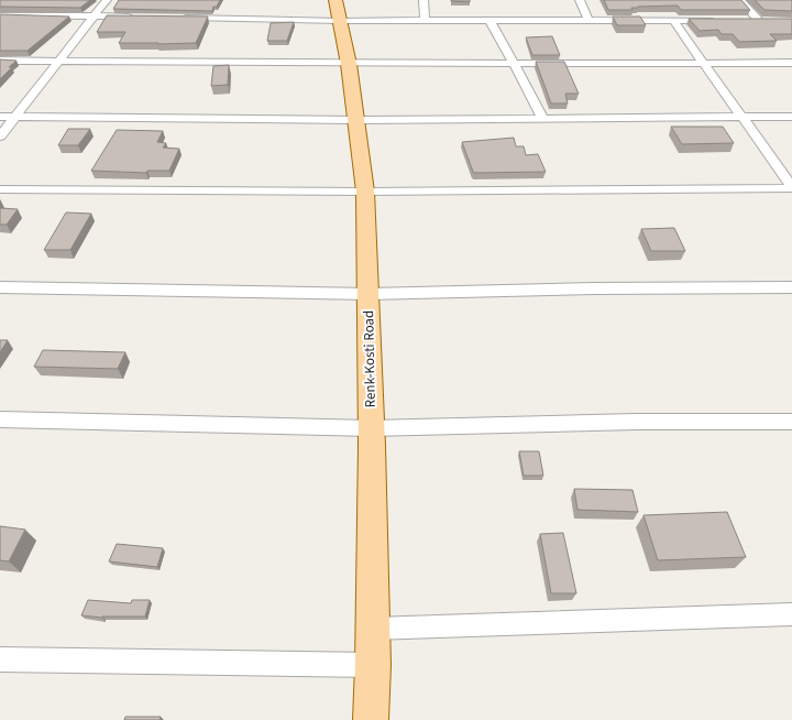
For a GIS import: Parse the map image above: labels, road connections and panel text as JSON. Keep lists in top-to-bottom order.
{
  "streets": {
    "main road": ["Renk-Kosti Road"]
  }
}
